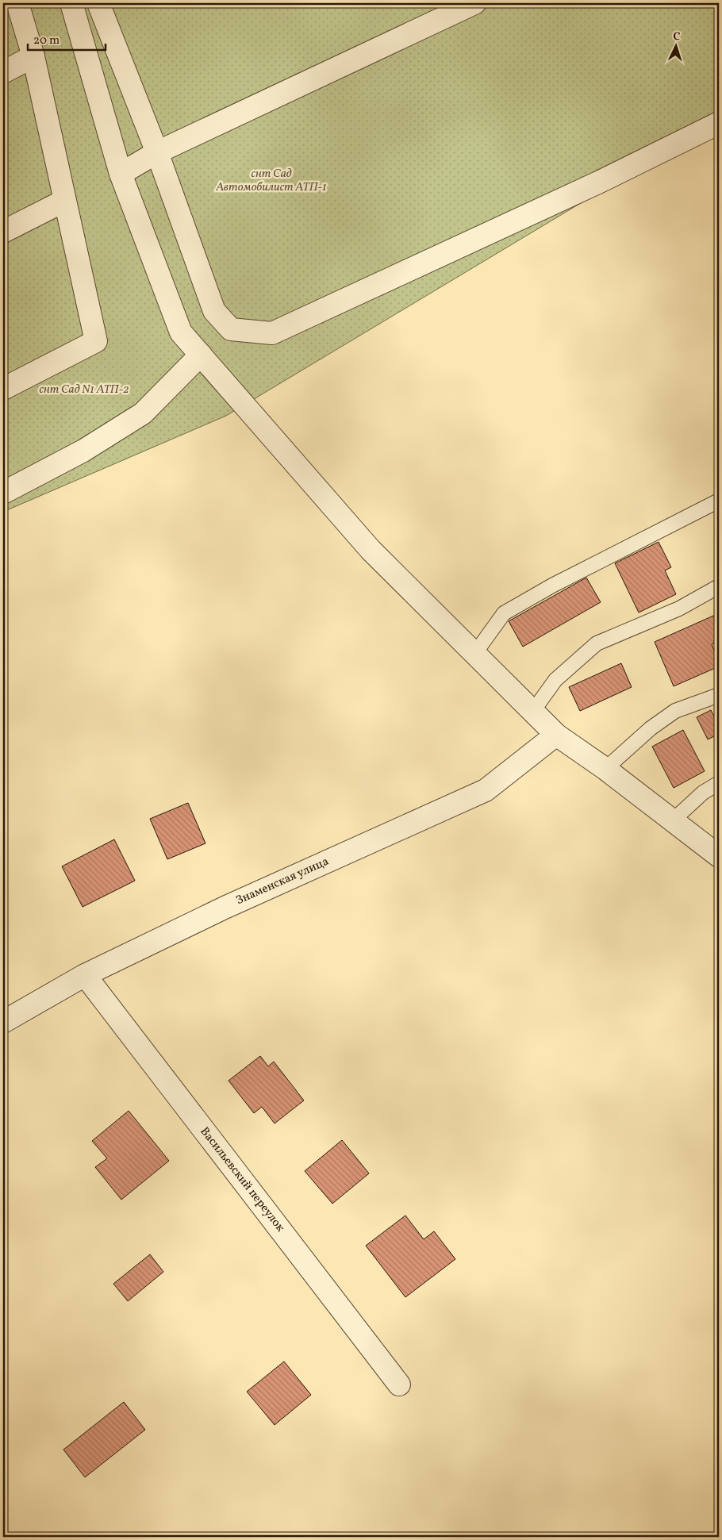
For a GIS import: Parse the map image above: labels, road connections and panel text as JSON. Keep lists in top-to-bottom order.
{
  "streets": {
    "street": ["Знаменская улица", "Васильевский переулок"]
  },
  "crossings": [
    ["Знаменская улица", "Васильевский переулок"]
  ],
  "parks": ["снт Сад Автомобилист АТП-1", "снт Сад N1 АТП-2"],
  "scale_bar": "20 m",
  "north": "top"
}
